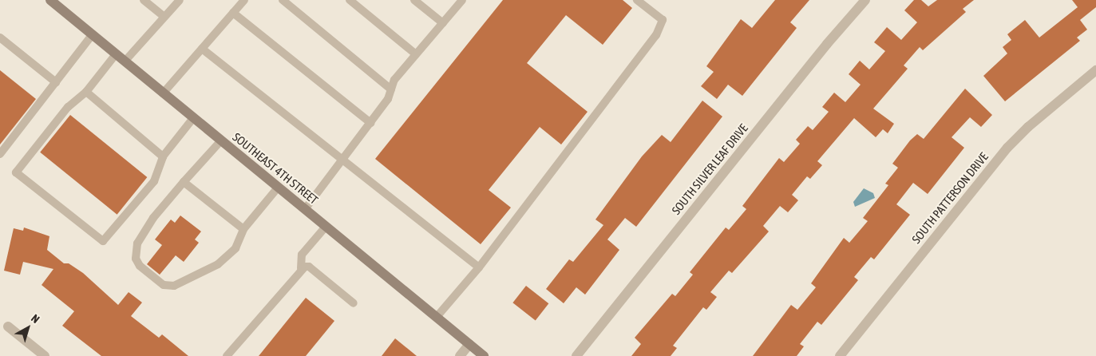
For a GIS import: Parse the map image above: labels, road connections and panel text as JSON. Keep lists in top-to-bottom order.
{
  "streets": {
    "main road": ["SOUTHEAST 4TH STREET"],
    "street": ["SOUTH SILVER LEAF DRIVE", "SOUTH PATTERSON DRIVE"]
  },
  "north": "top right"
}
